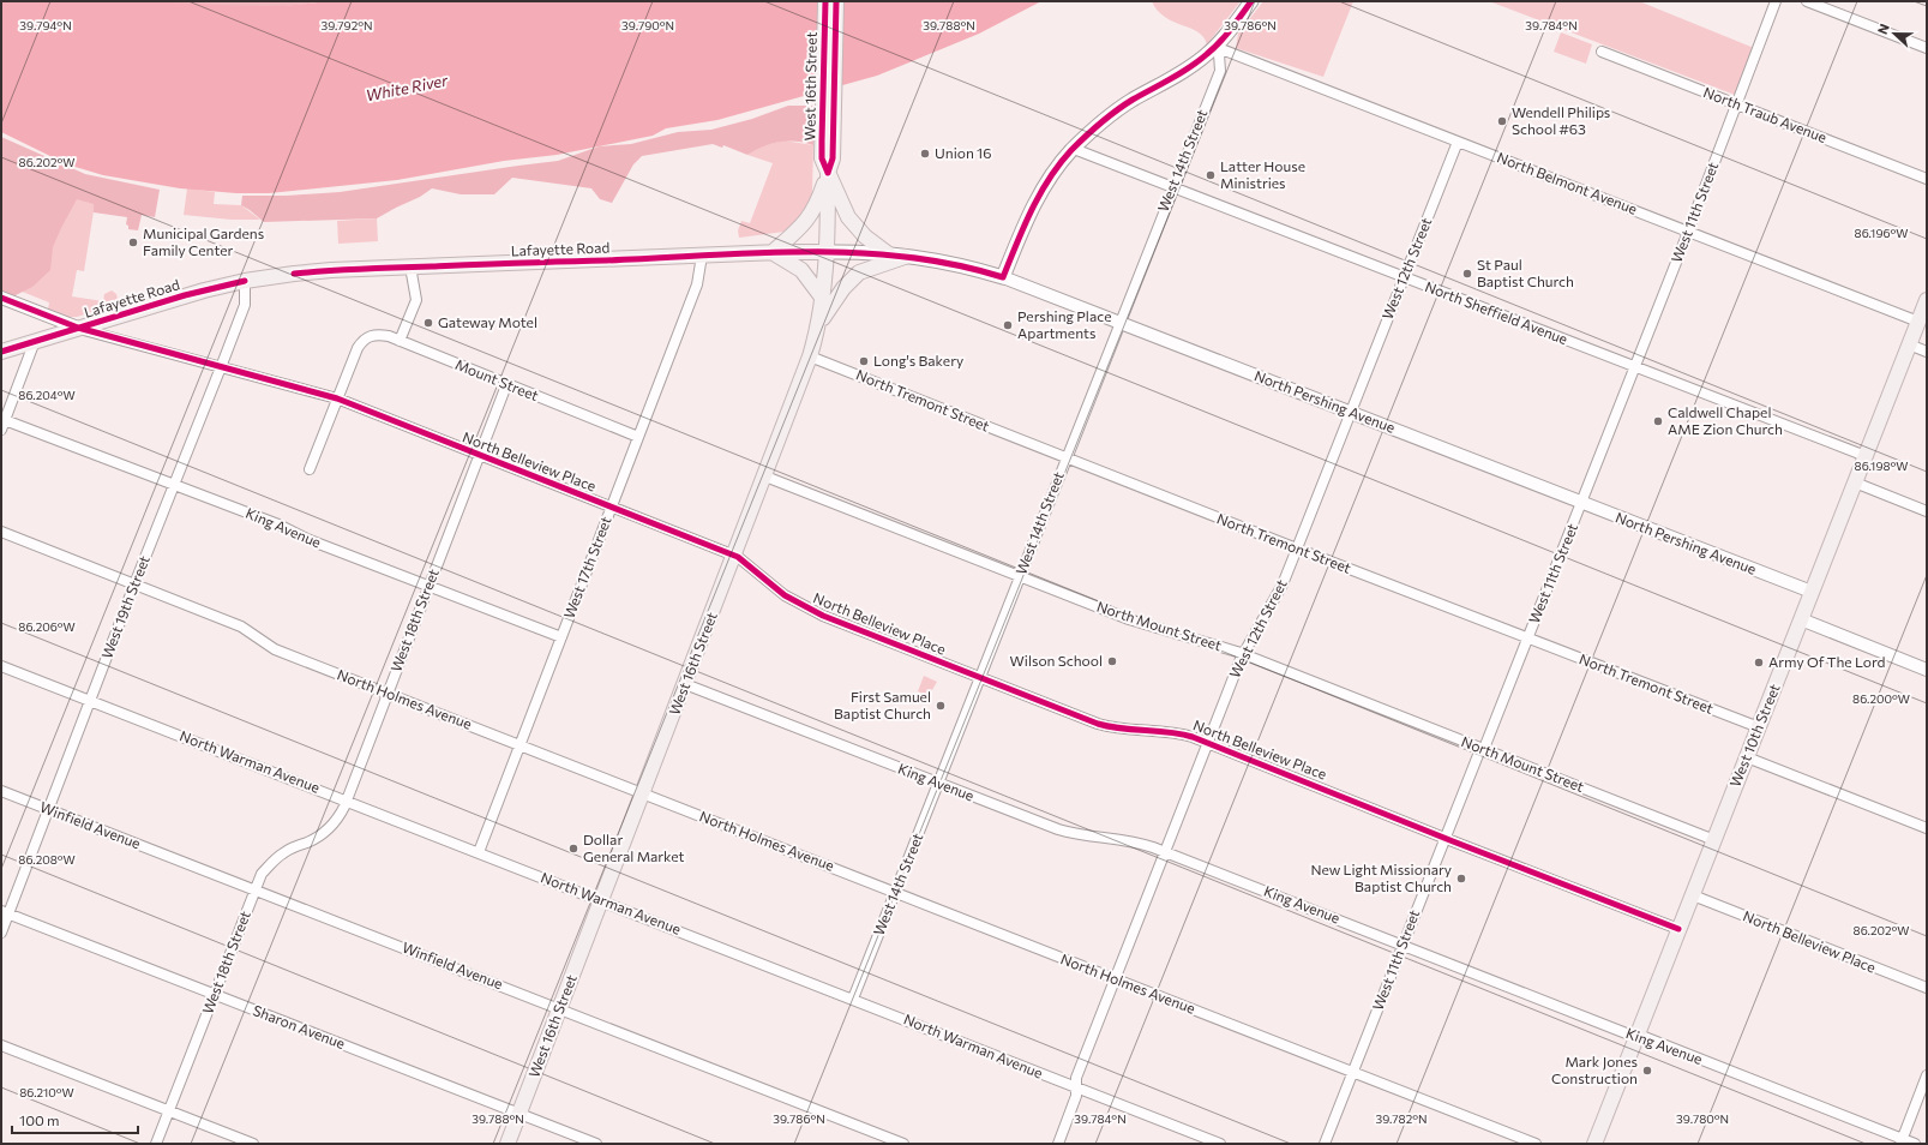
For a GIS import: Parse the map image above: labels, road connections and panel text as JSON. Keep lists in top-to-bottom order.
{
  "streets": {
    "main road": [
      "West 16th Street",
      "Lafayette Road",
      "North Pershing Avenue",
      "West 10th Street"
    ],
    "street": [
      "North Traub Avenue",
      "West 14th Street",
      "North Belmont Avenue",
      "West 11th Street",
      "West 12th Street",
      "North Sheffield Avenue",
      "Mount Street",
      "North Tremont Street",
      "North Belleview Place",
      "King Avenue",
      "West 17th Street",
      "West 19th Street",
      "West 18th Street",
      "North Mount Street",
      "North Holmes Avenue",
      "North Warman Avenue",
      "Winfield Avenue",
      "Sharon Avenue"
    ]
  },
  "crossings": [
    ["West 16th Street", "Lafayette Road"],
    ["West 16th Street", "North Tremont Street"],
    ["West 16th Street", "North Pershing Avenue"],
    ["West 16th Street", "North Belleview Place"],
    ["West 16th Street", "King Avenue"],
    ["West 16th Street", "North Mount Street"],
    ["West 16th Street", "North Holmes Avenue"],
    ["West 16th Street", "North Warman Avenue"],
    ["West 16th Street", "Winfield Avenue"],
    ["West 16th Street", "Sharon Avenue"],
    ["North Traub Avenue", "West 11th Street"],
    ["West 14th Street", "North Belmont Avenue"],
    ["West 14th Street", "North Sheffield Avenue"],
    ["West 14th Street", "North Tremont Street"],
    ["West 14th Street", "North Pershing Avenue"],
    ["West 14th Street", "North Belleview Place"],
    ["West 14th Street", "King Avenue"],
    ["West 14th Street", "North Mount Street"],
    ["West 14th Street", "North Holmes Avenue"],
    ["West 14th Street", "North Warman Avenue"],
    ["North Belmont Avenue", "West 11th Street"],
    ["North Belmont Avenue", "West 12th Street"],
    ["North Belmont Avenue", "West 10th Street"],
    ["West 11th Street", "North Sheffield Avenue"],
    ["West 11th Street", "North Tremont Street"],
    ["West 11th Street", "North Pershing Avenue"],
    ["West 11th Street", "North Belleview Place"],
    ["West 11th Street", "King Avenue"],
    ["West 11th Street", "North Mount Street"],
    ["West 11th Street", "North Holmes Avenue"],
    ["Lafayette Road", "North Pershing Avenue"],
    ["Lafayette Road", "North Belleview Place"],
    ["Lafayette Road", "West 17th Street"],
    ["Lafayette Road", "West 19th Street"],
    ["West 12th Street", "North Sheffield Avenue"],
    ["West 12th Street", "North Tremont Street"],
    ["West 12th Street", "North Pershing Avenue"],
    ["West 12th Street", "North Belleview Place"],
    ["West 12th Street", "King Avenue"],
    ["West 12th Street", "North Mount Street"],
    ["West 12th Street", "North Holmes Avenue"],
    ["West 12th Street", "North Warman Avenue"],
    ["North Sheffield Avenue", "West 10th Street"],
    ["Mount Street", "North Belleview Place"],
    ["Mount Street", "West 17th Street"],
    ["Mount Street", "West 18th Street"],
    ["North Tremont Street", "West 10th Street"],
    ["North Pershing Avenue", "West 10th Street"],
    ["North Belleview Place", "West 17th Street"],
    ["North Belleview Place", "West 19th Street"],
    ["North Belleview Place", "West 18th Street"],
    ["North Belleview Place", "West 10th Street"],
    ["King Avenue", "West 17th Street"],
    ["King Avenue", "West 19th Street"],
    ["King Avenue", "West 18th Street"],
    ["King Avenue", "West 10th Street"],
    ["West 17th Street", "North Holmes Avenue"],
    ["West 17th Street", "North Warman Avenue"],
    ["West 19th Street", "North Holmes Avenue"],
    ["West 19th Street", "North Warman Avenue"],
    ["West 19th Street", "Winfield Avenue"],
    ["West 19th Street", "Sharon Avenue"],
    ["West 18th Street", "North Holmes Avenue"],
    ["West 18th Street", "North Warman Avenue"],
    ["West 18th Street", "Winfield Avenue"],
    ["West 18th Street", "Sharon Avenue"],
    ["North Mount Street", "West 10th Street"]
  ],
  "water": ["White River"],
  "places": [
    "Wendell Philips School #63",
    "Union 16",
    "Latter House Ministries",
    "Municipal Gardens Family Center",
    "St Paul Baptist Church",
    "Gateway Motel",
    "Pershing Place Apartments",
    "Long's Bakery",
    "Caldwell Chapel AME Zion Church",
    "Wilson School",
    "Army Of The Lord",
    "First Samuel Baptist Church",
    "Dollar General Market",
    "New Light Missionary Baptist Church",
    "Mark Jones Construction"
  ],
  "scale_bar": "100 m",
  "north": "left",
  "coordinates": [
    "39.794°N",
    "39.792°N",
    "39.790°N",
    "39.788°N",
    "39.786°N",
    "39.784°N",
    "86.202°W",
    "86.196°W",
    "86.204°W",
    "86.198°W",
    "86.206°W",
    "86.200°W",
    "86.208°W",
    "86.210°W",
    "39.782°N",
    "39.780°N"
  ]
}
